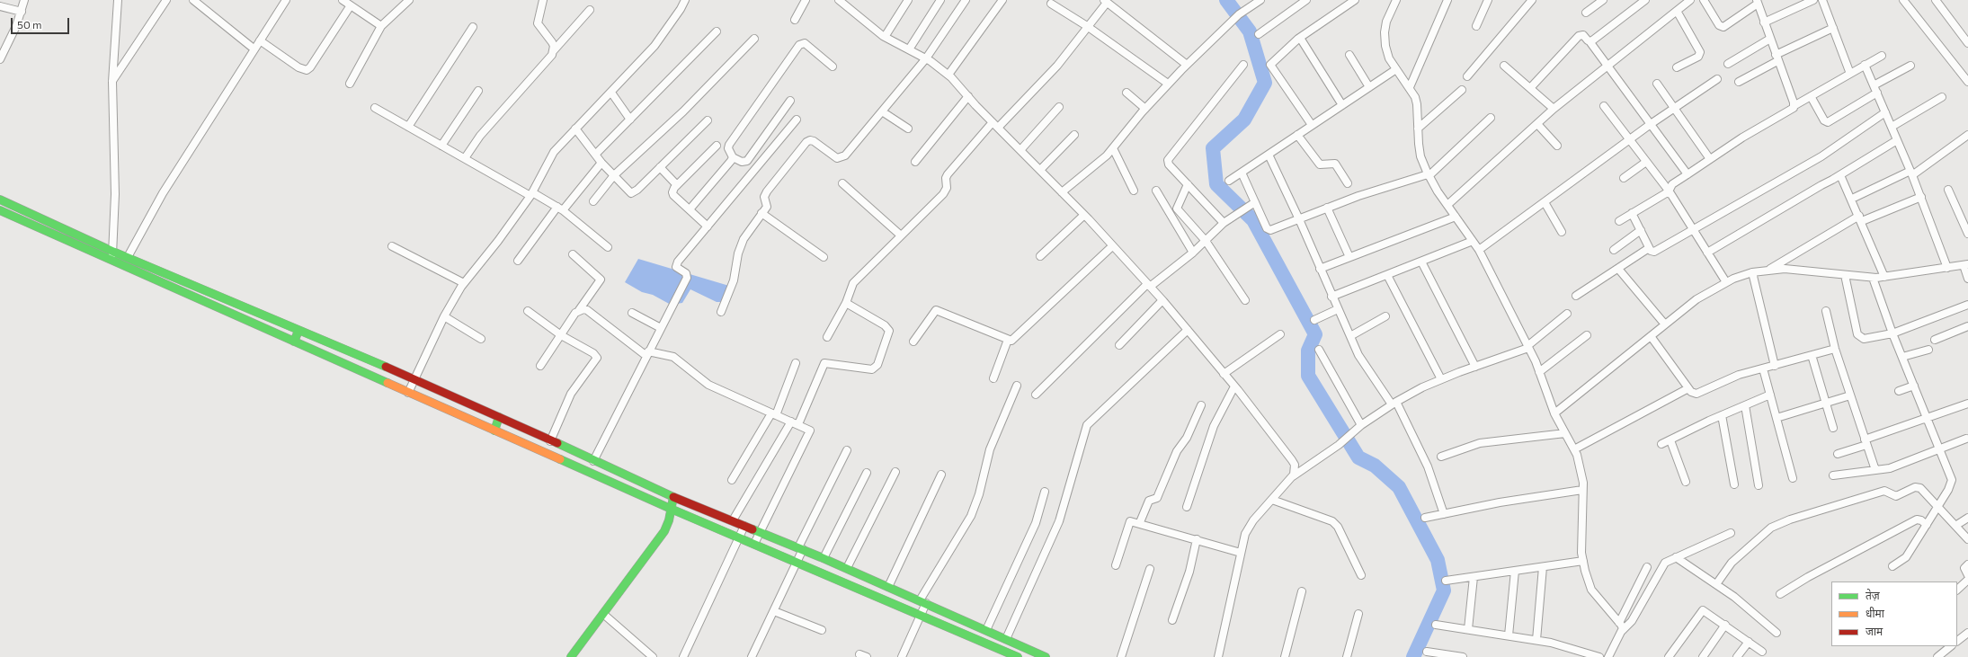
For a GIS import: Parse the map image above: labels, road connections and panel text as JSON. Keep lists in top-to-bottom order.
{
  "legend": ["तेज़", "धीमा", "जाम"],
  "scale_bar": "50 m"
}
